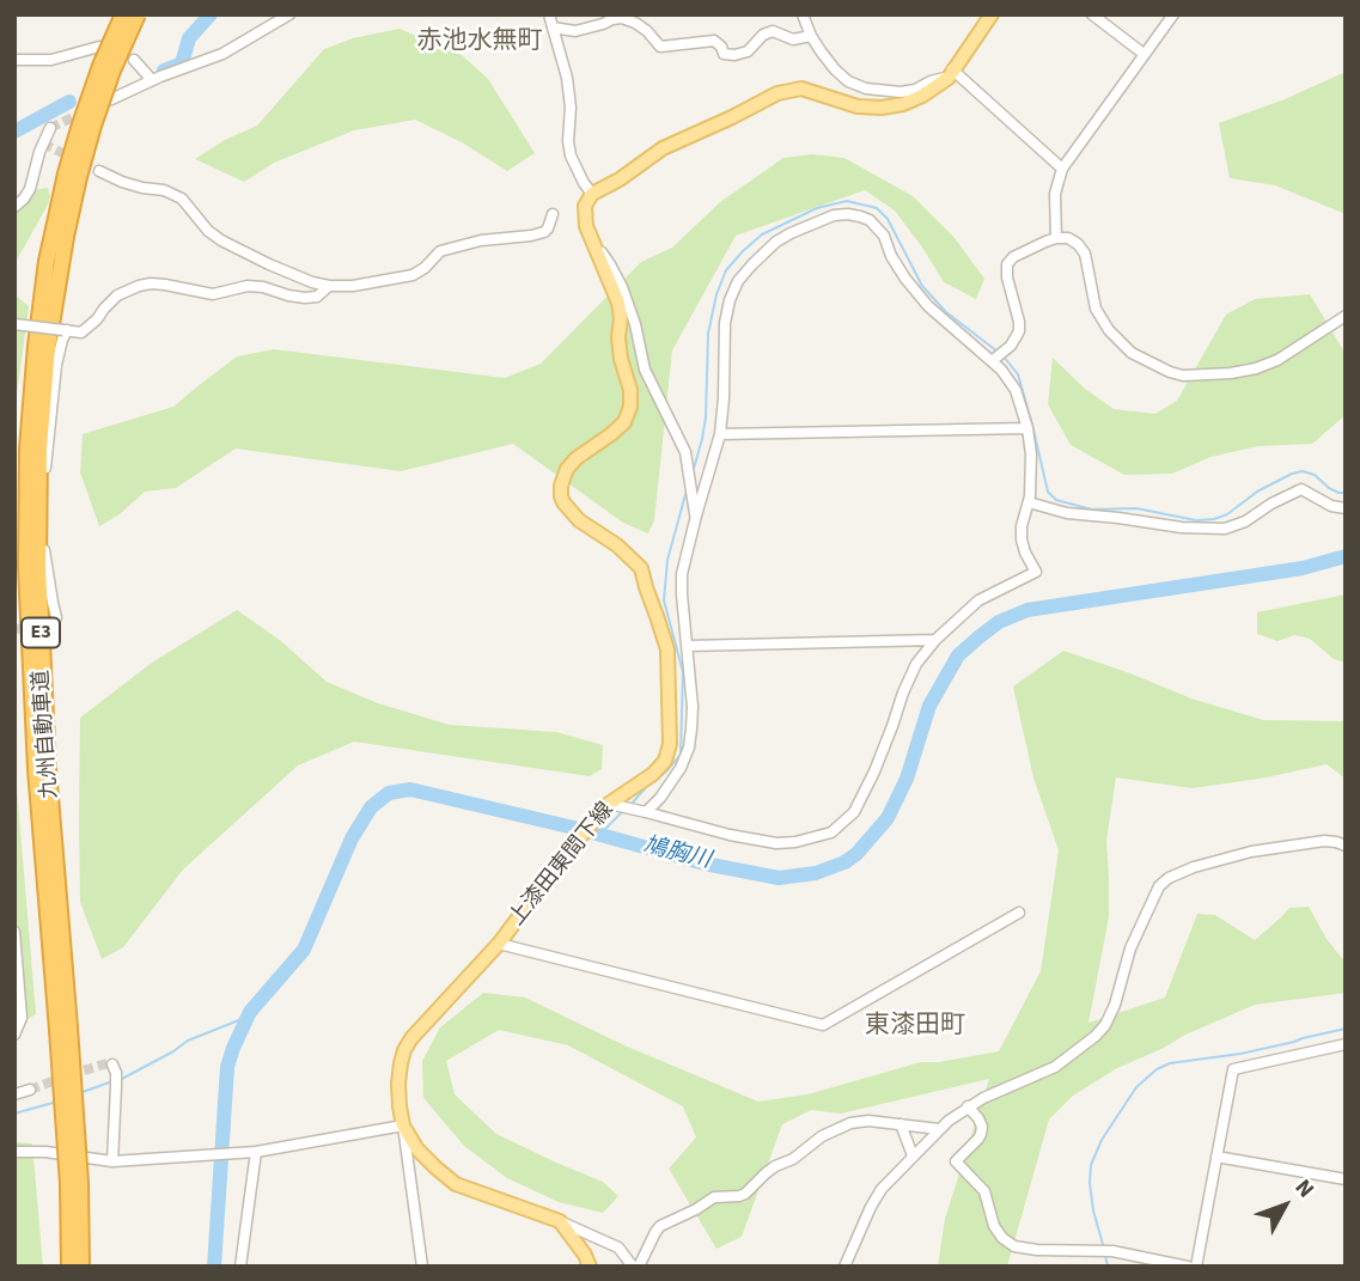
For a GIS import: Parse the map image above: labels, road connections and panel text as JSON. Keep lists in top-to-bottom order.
{
  "streets": {
    "highway": ["E3", "九州自動車道"],
    "main road": ["上漆田東間下線"]
  },
  "districts": ["赤池水無町", "東漆田町"],
  "water": ["鳩胸川"],
  "north": "top right"
}
